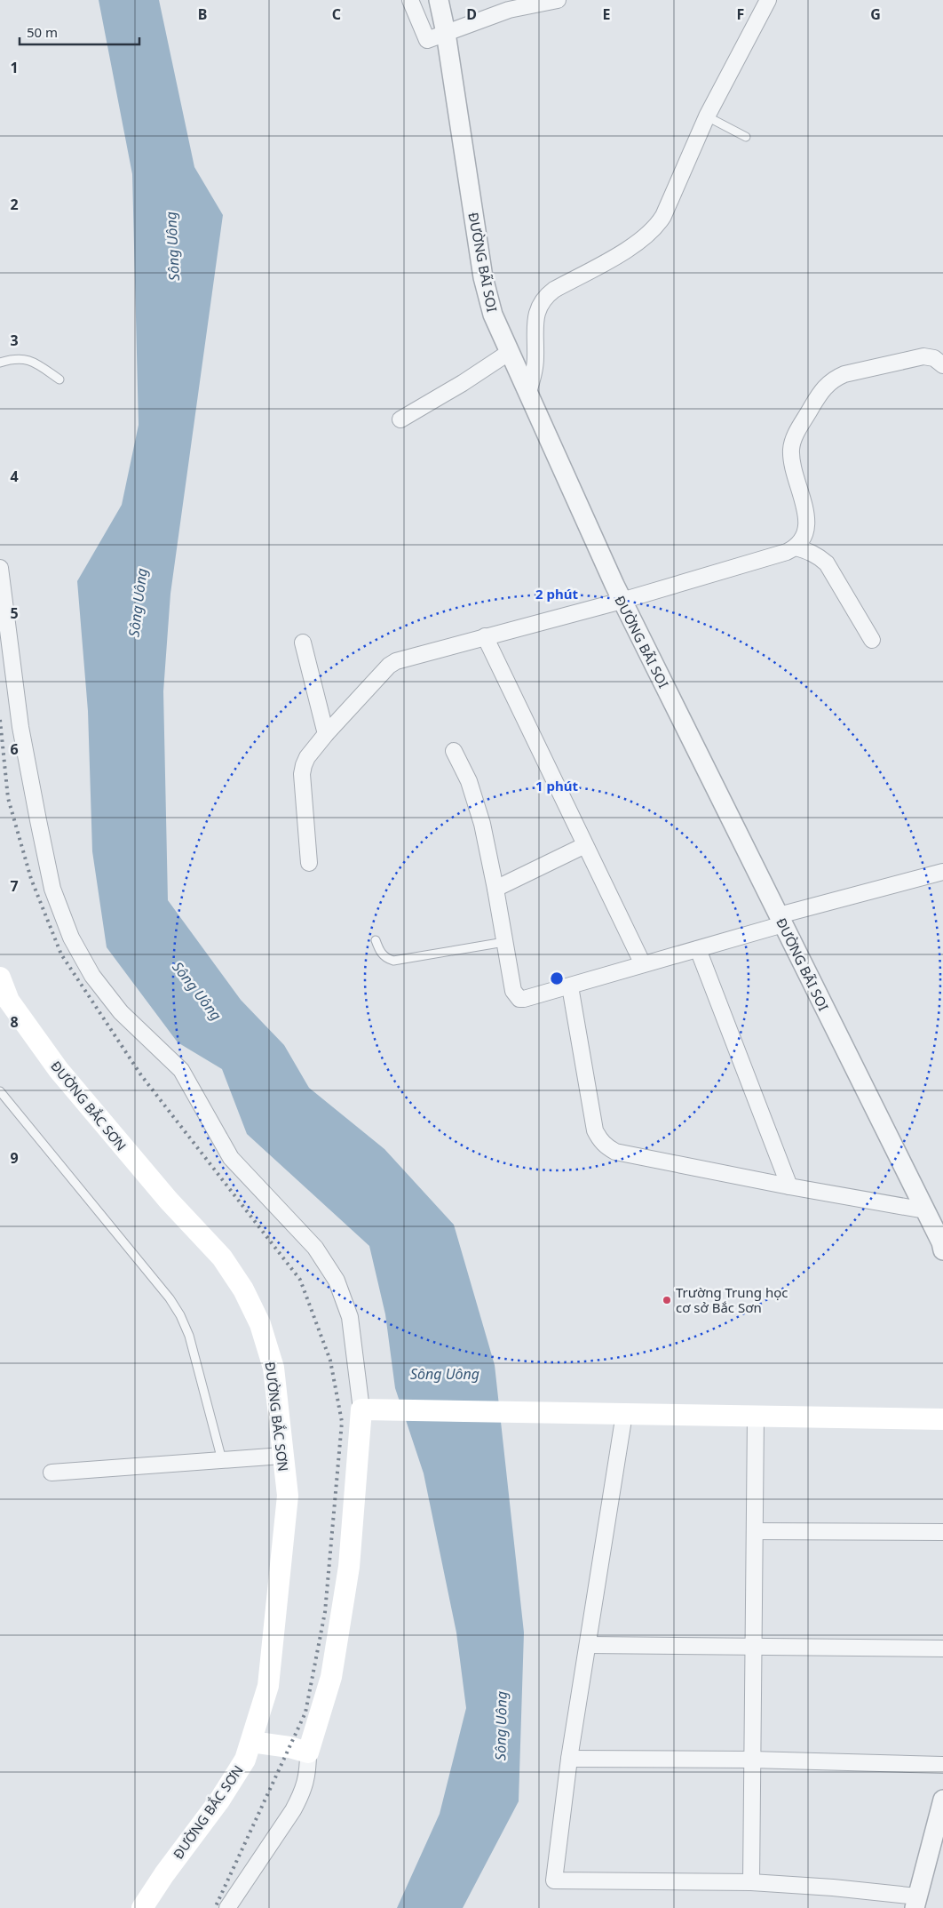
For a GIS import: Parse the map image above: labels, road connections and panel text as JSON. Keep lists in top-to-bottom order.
{
  "streets": {
    "main road": ["ĐƯỜNG BẮC SƠN"],
    "street": ["ĐƯỜNG BÃI SOI"]
  },
  "water": ["Sông Uông"],
  "places": ["Trường Trung học cơ sở Bắc Sơn"],
  "scale_bar": "50 m",
  "grid": {
    "columns": [
      "B",
      "C",
      "D",
      "E",
      "F",
      "G"
    ],
    "rows": [
      "1",
      "2",
      "3",
      "4",
      "5",
      "6",
      "7",
      "8",
      "9"
    ]
  },
  "rings": ["2 phút", "1 phút"]
}
